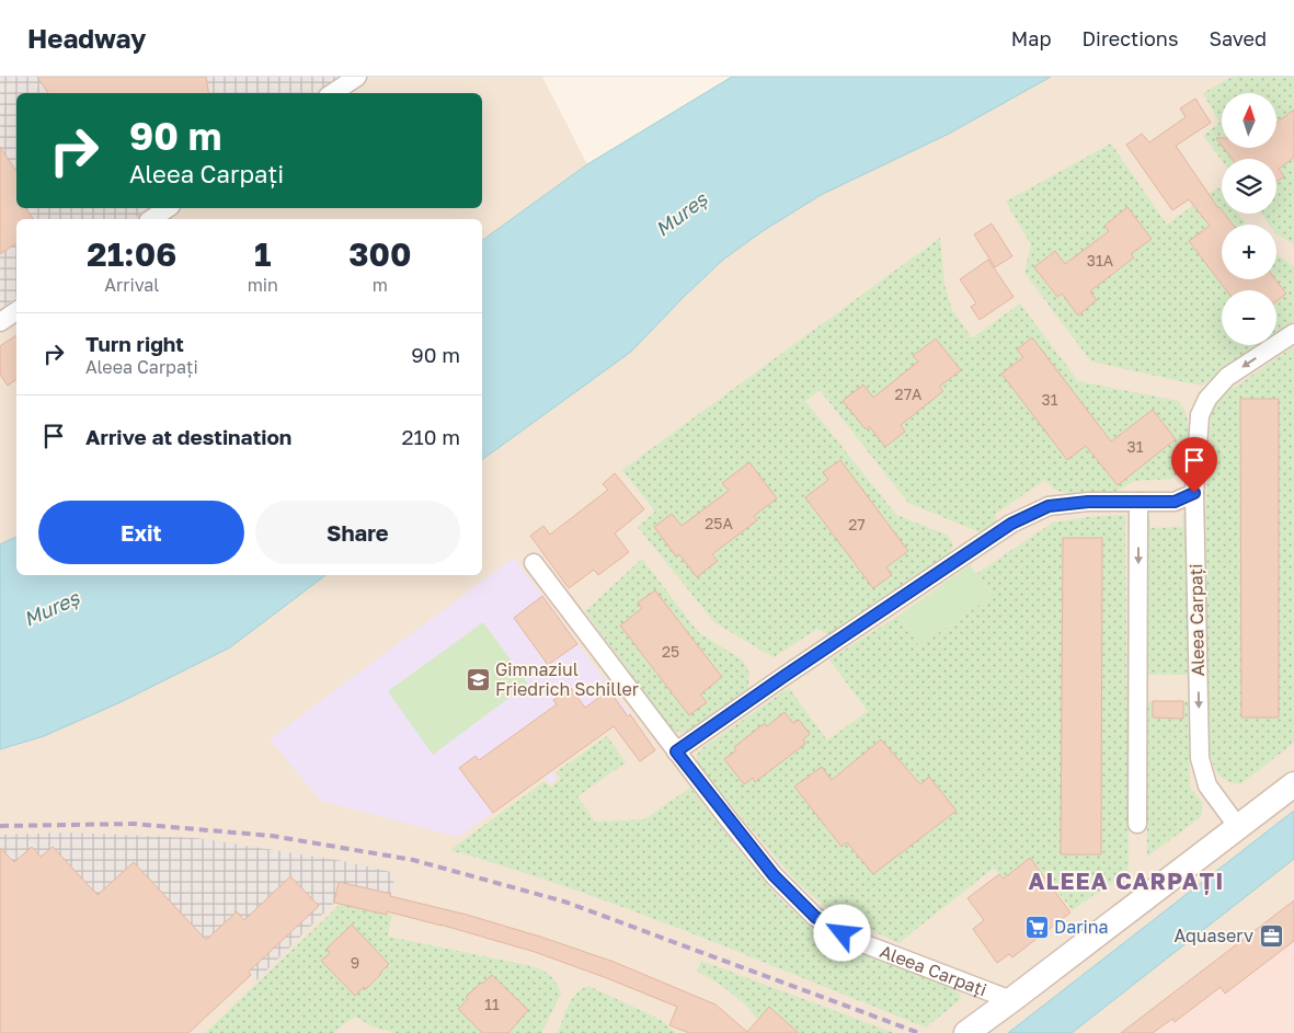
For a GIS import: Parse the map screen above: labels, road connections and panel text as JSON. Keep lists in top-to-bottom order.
{
  "streets": {
    "street": ["Aleea Carpați"]
  },
  "districts": ["ALEEA CARPAȚI"],
  "water": ["Mureș"],
  "places": {
    "school or university": ["Gimnaziul Friedrich Schiller"],
    "supermarket": ["Darina"],
    "office": ["Aquaserv"]
  },
  "house_numbers": [
    "31A",
    "27A",
    "31",
    "31",
    "25A",
    "27",
    "25",
    "9",
    "11"
  ],
  "north": "top",
  "page": {
    "header": "Headway",
    "nav": ["Map", "Directions", "Saved"],
    "map_buttons": ["+", "−"],
    "turn": ["90 m", "Aleea Carpați"],
    "eta": [
      "21:06",
      "Arrival",
      "1",
      "min",
      "300",
      "m"
    ],
    "list": [
      {
        "name": "Turn right",
        "note": "Aleea Carpați",
        "value": "90 m"
      },
      {
        "name": "Arrive at destination",
        "value": "210 m"
      }
    ],
    "buttons": ["Exit", "Share"]
  }
}
